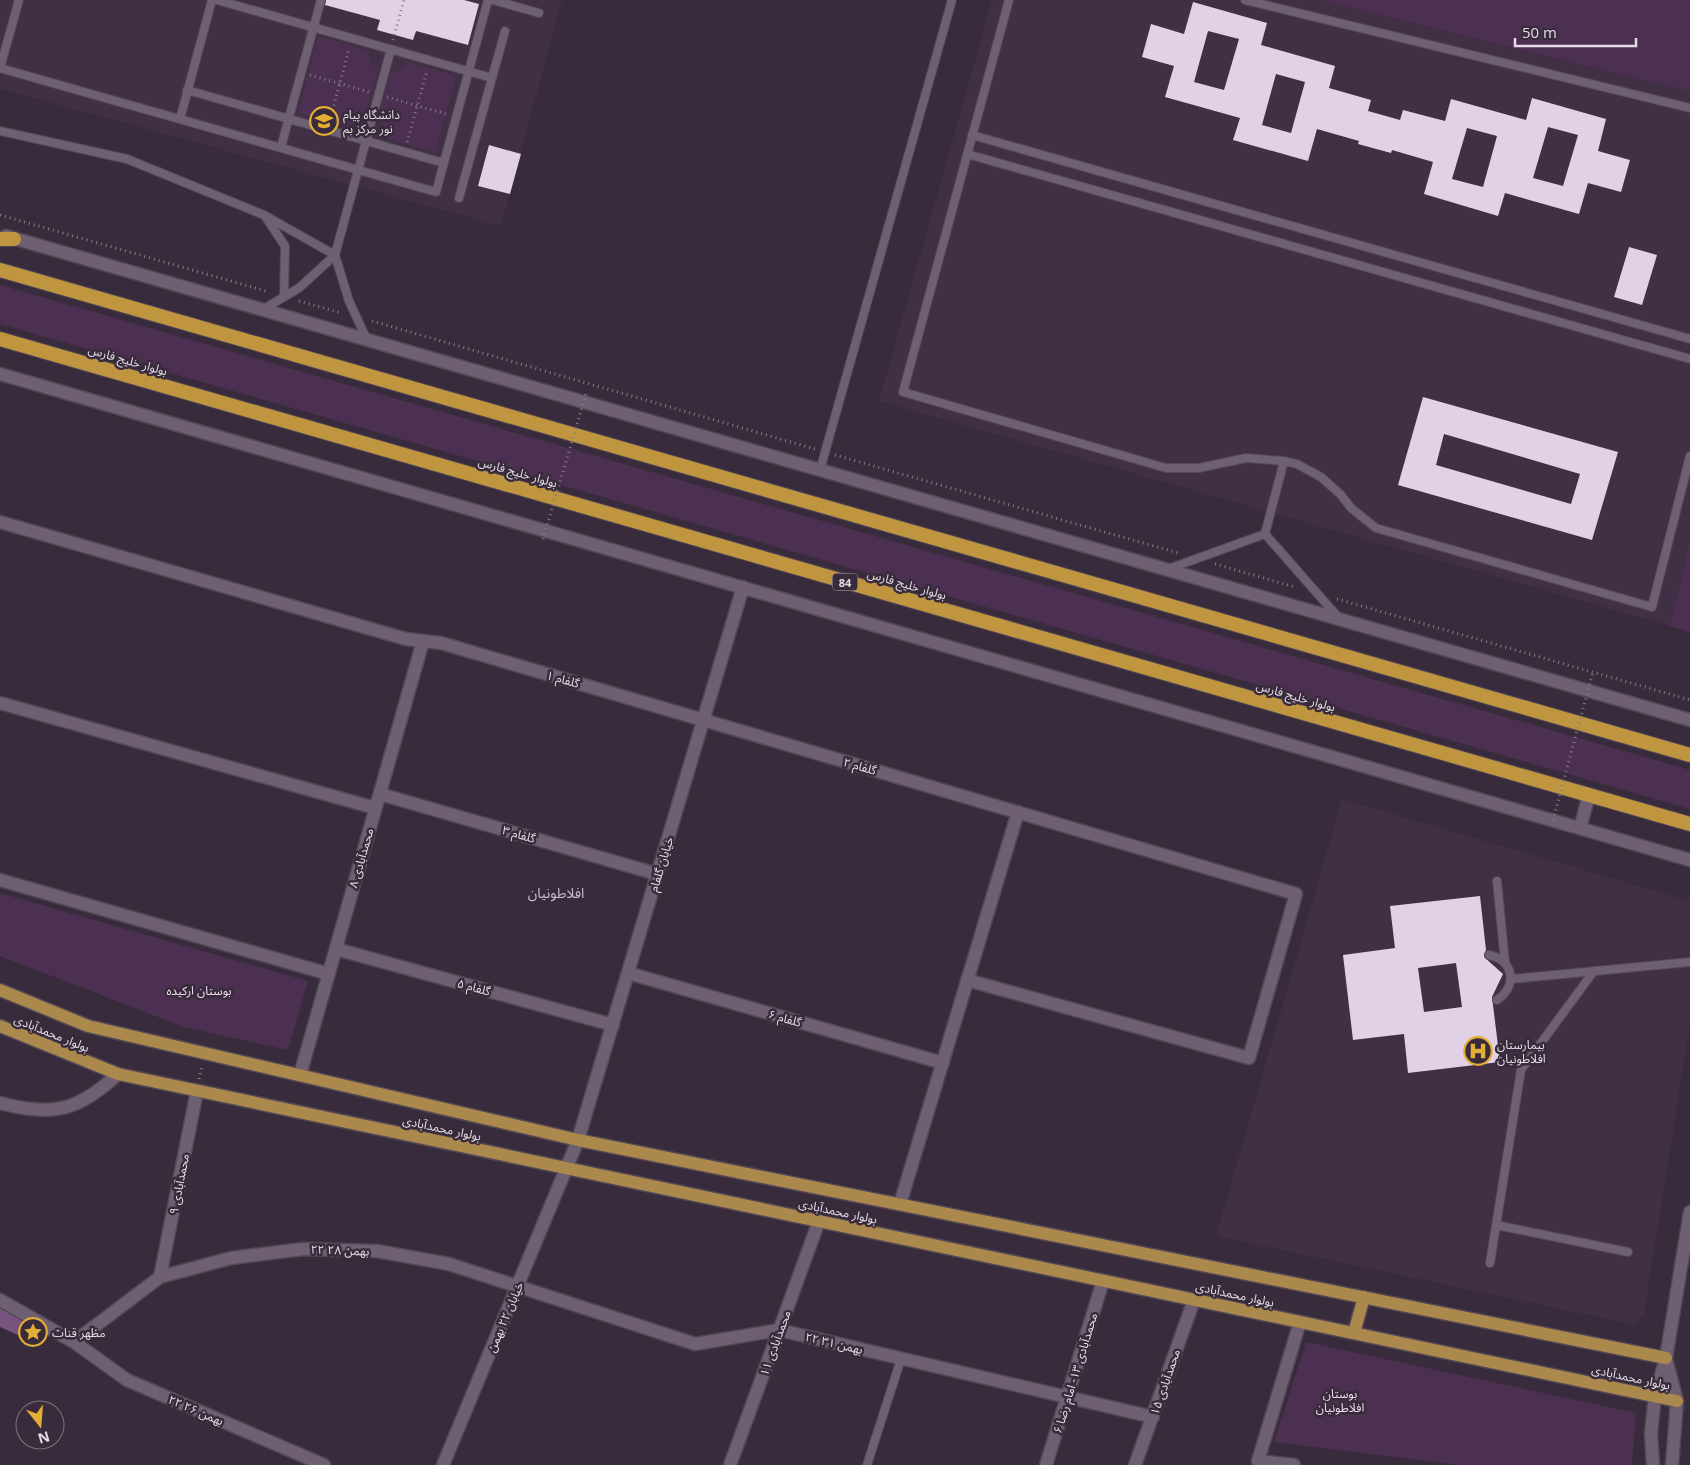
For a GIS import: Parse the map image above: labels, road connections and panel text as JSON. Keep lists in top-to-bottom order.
{
  "streets": {
    "highway": ["بولوار خلیج فارس", "84"],
    "main road": ["بولوار محمدآبادی"],
    "street": [
      "گلفام ۱",
      "گلفام ۲",
      "گلفام ۳",
      "محمدآبادی ۸",
      "خیابان گلفام",
      "گلفام ۵",
      "گلفام ۶",
      "محمدآبادی ۹",
      "۲۲ بهمن ۲۸",
      "خیابان ۲۲ بهمن",
      "محمدآبادی ۱۱",
      "۲۲ بهمن ۳۱",
      "محمدآبادی ۱۳- امام رضا ۶",
      "محمدآبادی ۱۵",
      "۲۲ بهمن ۲۶"
    ]
  },
  "crossings": [
    ["گلفام ۱", "گلفام ۲"],
    ["گلفام ۱", "محمدآبادی ۸"],
    ["گلفام ۱", "خیابان گلفام"],
    ["گلفام ۲", "خیابان گلفام"],
    ["گلفام ۳", "محمدآبادی ۸"],
    ["گلفام ۳", "خیابان گلفام"],
    ["محمدآبادی ۸", "گلفام ۵"],
    ["محمدآبادی ۸", "بولوار محمدآبادی"],
    ["خیابان گلفام", "گلفام ۵"],
    ["خیابان گلفام", "گلفام ۶"],
    ["خیابان گلفام", "بولوار محمدآبادی"],
    ["خیابان گلفام", "خیابان ۲۲ بهمن"],
    ["بولوار محمدآبادی", "محمدآبادی ۹"],
    ["بولوار محمدآبادی", "خیابان ۲۲ بهمن"],
    ["بولوار محمدآبادی", "محمدآبادی ۱۱"],
    ["بولوار محمدآبادی", "محمدآبادی ۱۳- امام رضا ۶"],
    ["بولوار محمدآبادی", "محمدآبادی ۱۵"],
    ["محمدآبادی ۹", "۲۲ بهمن ۲۸"],
    ["۲۲ بهمن ۲۸", "خیابان ۲۲ بهمن"],
    ["۲۲ بهمن ۲۸", "۲۲ بهمن ۳۱"],
    ["خیابان ۲۲ بهمن", "۲۲ بهمن ۳۱"],
    ["محمدآبادی ۱۱", "۲۲ بهمن ۳۱"],
    ["۲۲ بهمن ۳۱", "محمدآبادی ۱۳- امام رضا ۶"],
    ["۲۲ بهمن ۳۱", "محمدآبادی ۱۵"]
  ],
  "districts": ["افلاطونیان"],
  "parks": ["بوستان ارکیده", "بوستان افلاطونیان"],
  "places": {
    "school or university": ["دانشگاه پیام نور مرکز بم"],
    "hospital": ["بیمارستان افلاطونیان"],
    "place": ["مظهر قنات"]
  },
  "scale_bar": "50 m",
  "north": "bottom"
}
